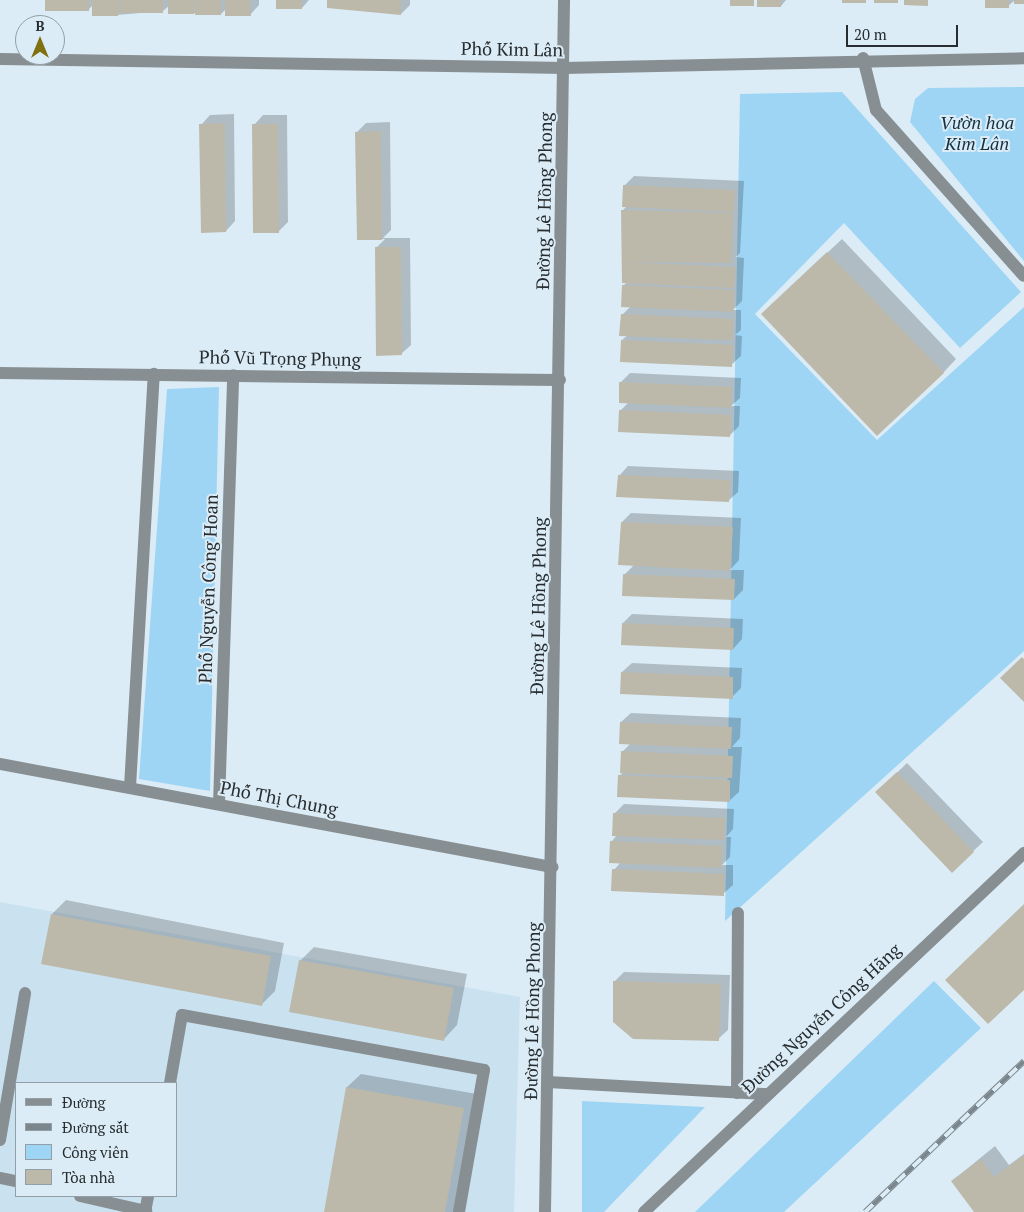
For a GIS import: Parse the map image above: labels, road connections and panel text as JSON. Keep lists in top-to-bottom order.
{
  "streets": {
    "street": [
      "Phố Kim Lân",
      "Đường Lê Hồng Phong",
      "Phố Vũ Trọng Phụng",
      "Phố Nguyễn Công Hoan",
      "Phố Thị Chung",
      "Đường Nguyễn Công Hãng"
    ]
  },
  "crossings": [
    ["Phố Kim Lân", "Đường Lê Hồng Phong"],
    ["Đường Lê Hồng Phong", "Phố Vũ Trọng Phụng"],
    ["Đường Lê Hồng Phong", "Phố Thị Chung"],
    ["Phố Vũ Trọng Phụng", "Phố Nguyễn Công Hoan"],
    ["Phố Nguyễn Công Hoan", "Phố Thị Chung"]
  ],
  "parks": ["Vườn hoa Kim Lân"],
  "legend": [
    "Đường",
    "Đường sắt",
    "Công viên",
    "Tòa nhà"
  ],
  "scale_bar": "20 m",
  "north": "top"
}
